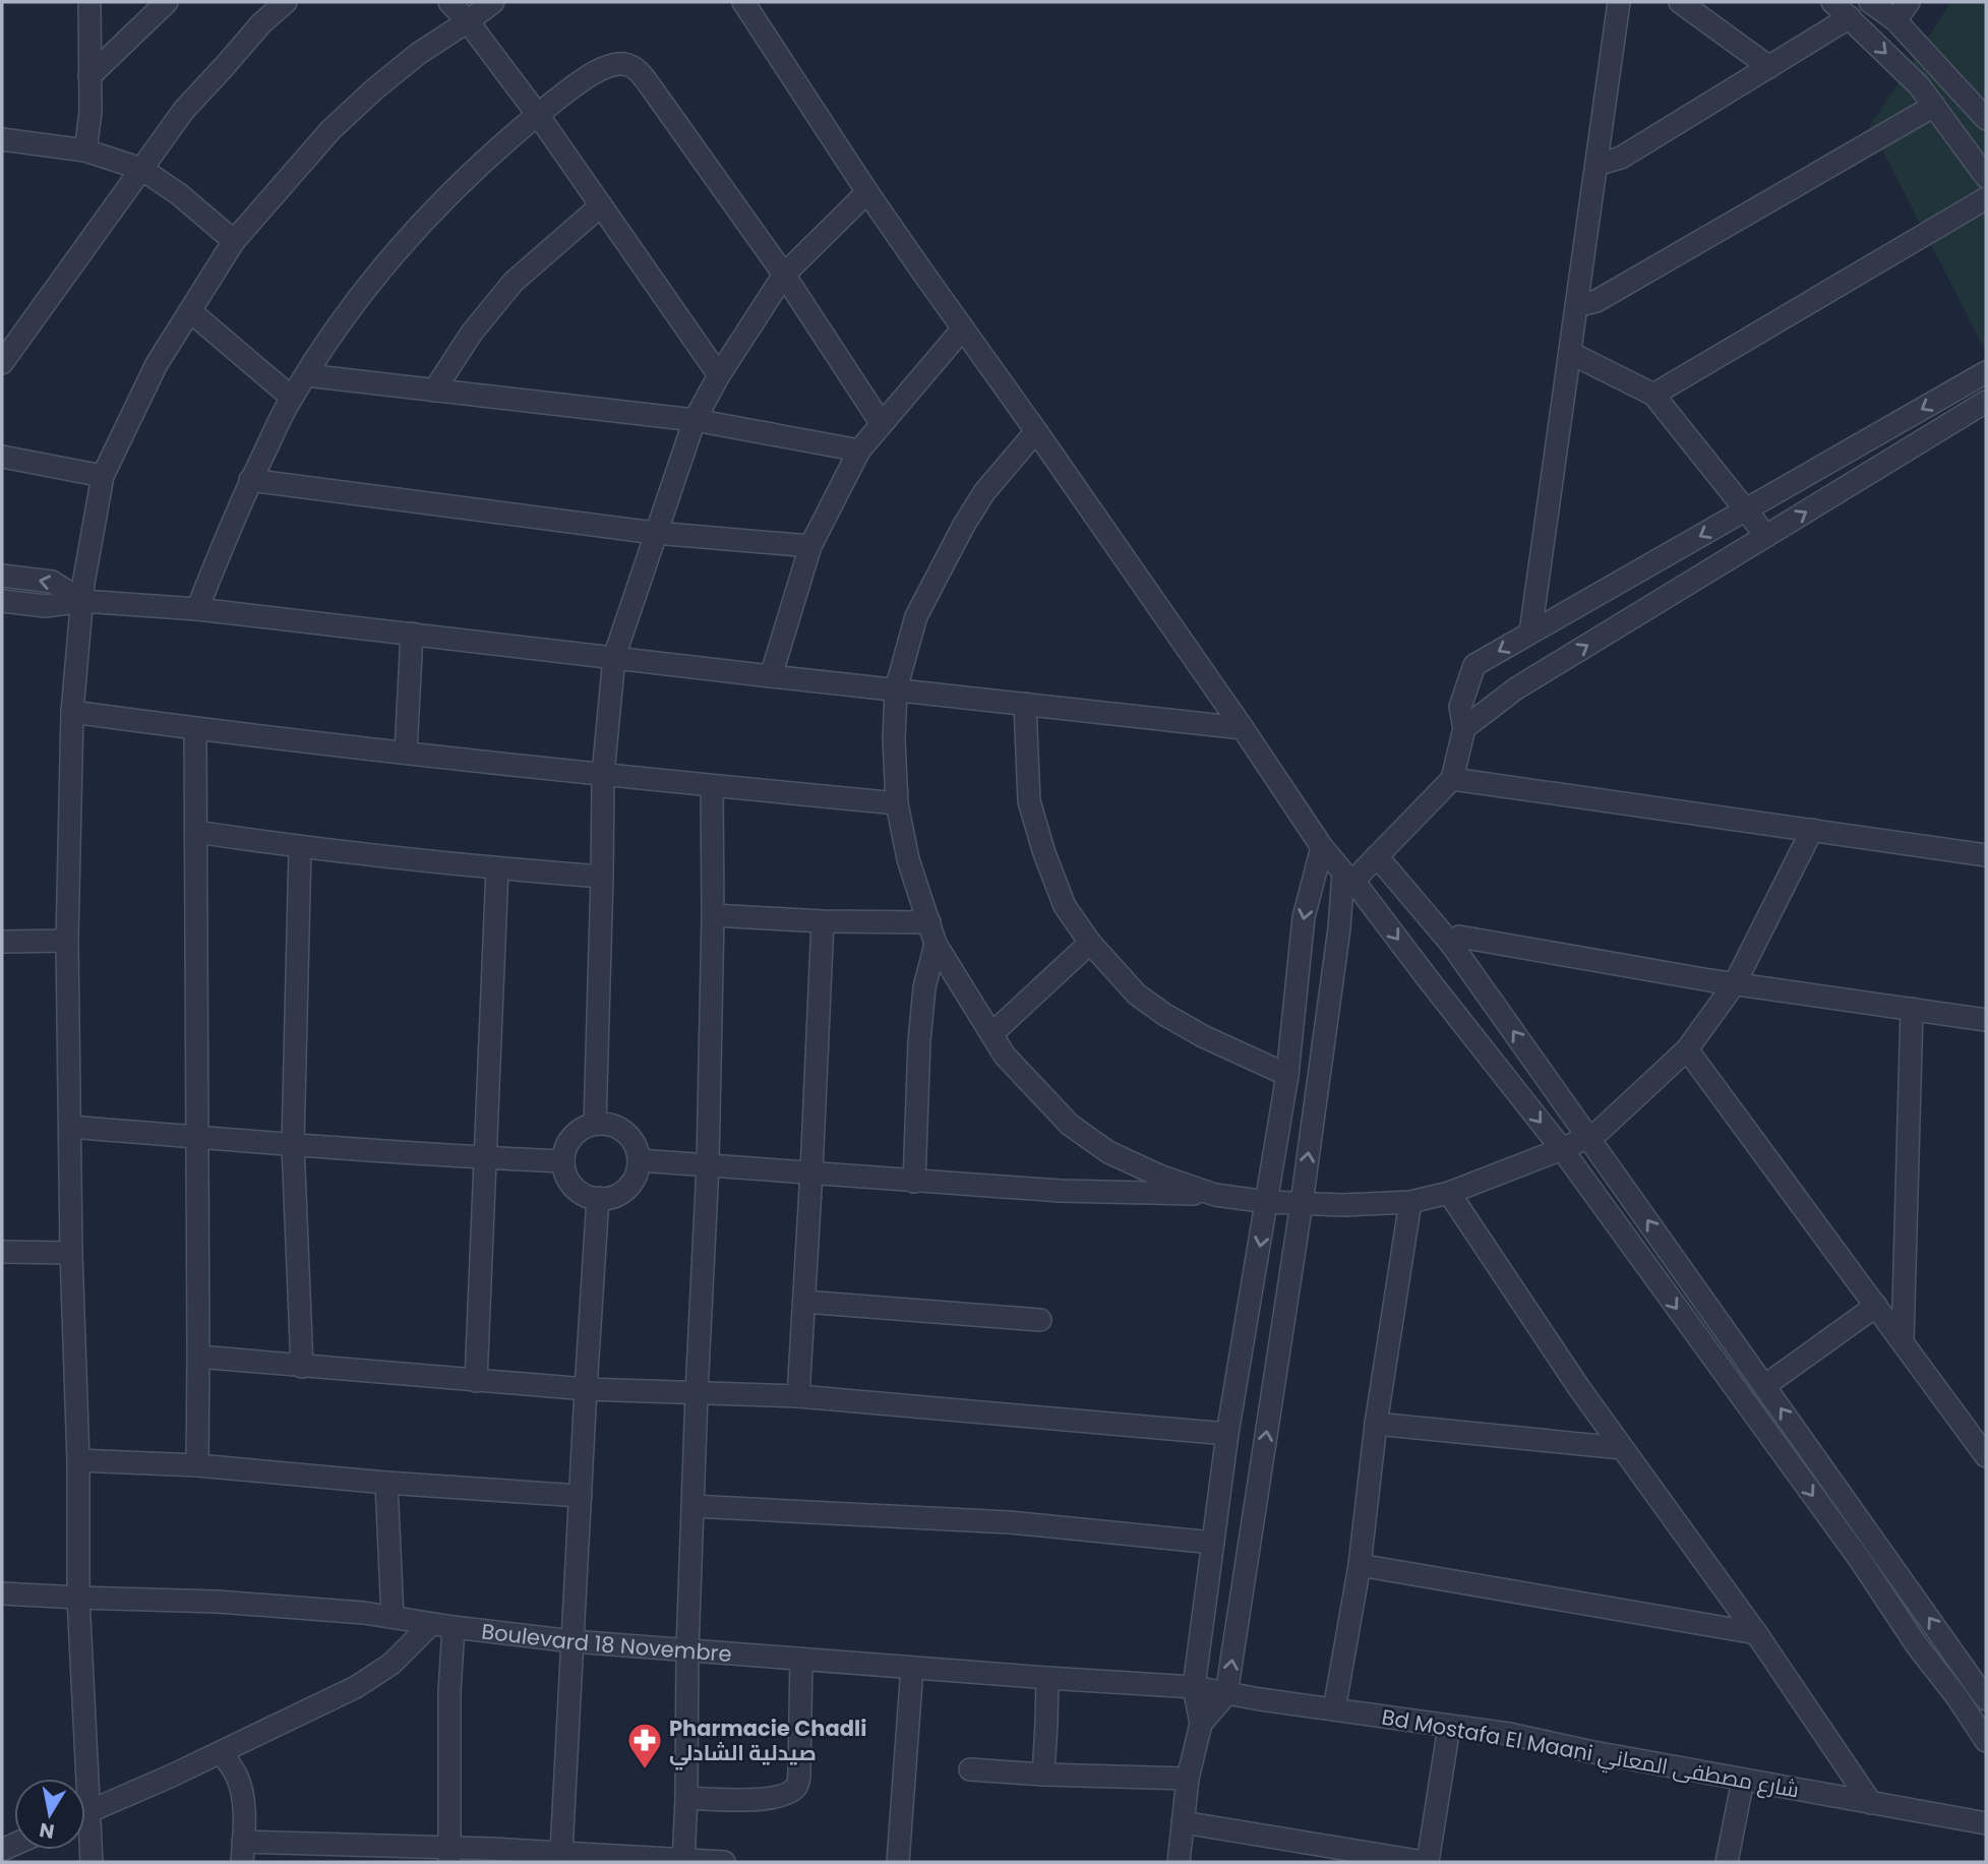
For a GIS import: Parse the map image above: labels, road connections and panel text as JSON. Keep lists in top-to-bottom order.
{
  "streets": {
    "street": ["Boulevard 18 Novembre", "Bd Mostafa El Maani شارع مصطفى المعاني"]
  },
  "crossings": [
    ["Boulevard 18 Novembre", "Bd Mostafa El Maani شارع مصطفى المعاني"]
  ],
  "places": {
    "pharmacy": ["Pharmacie Chadli صيدلية الشادلي"]
  },
  "north": "bottom"
}
